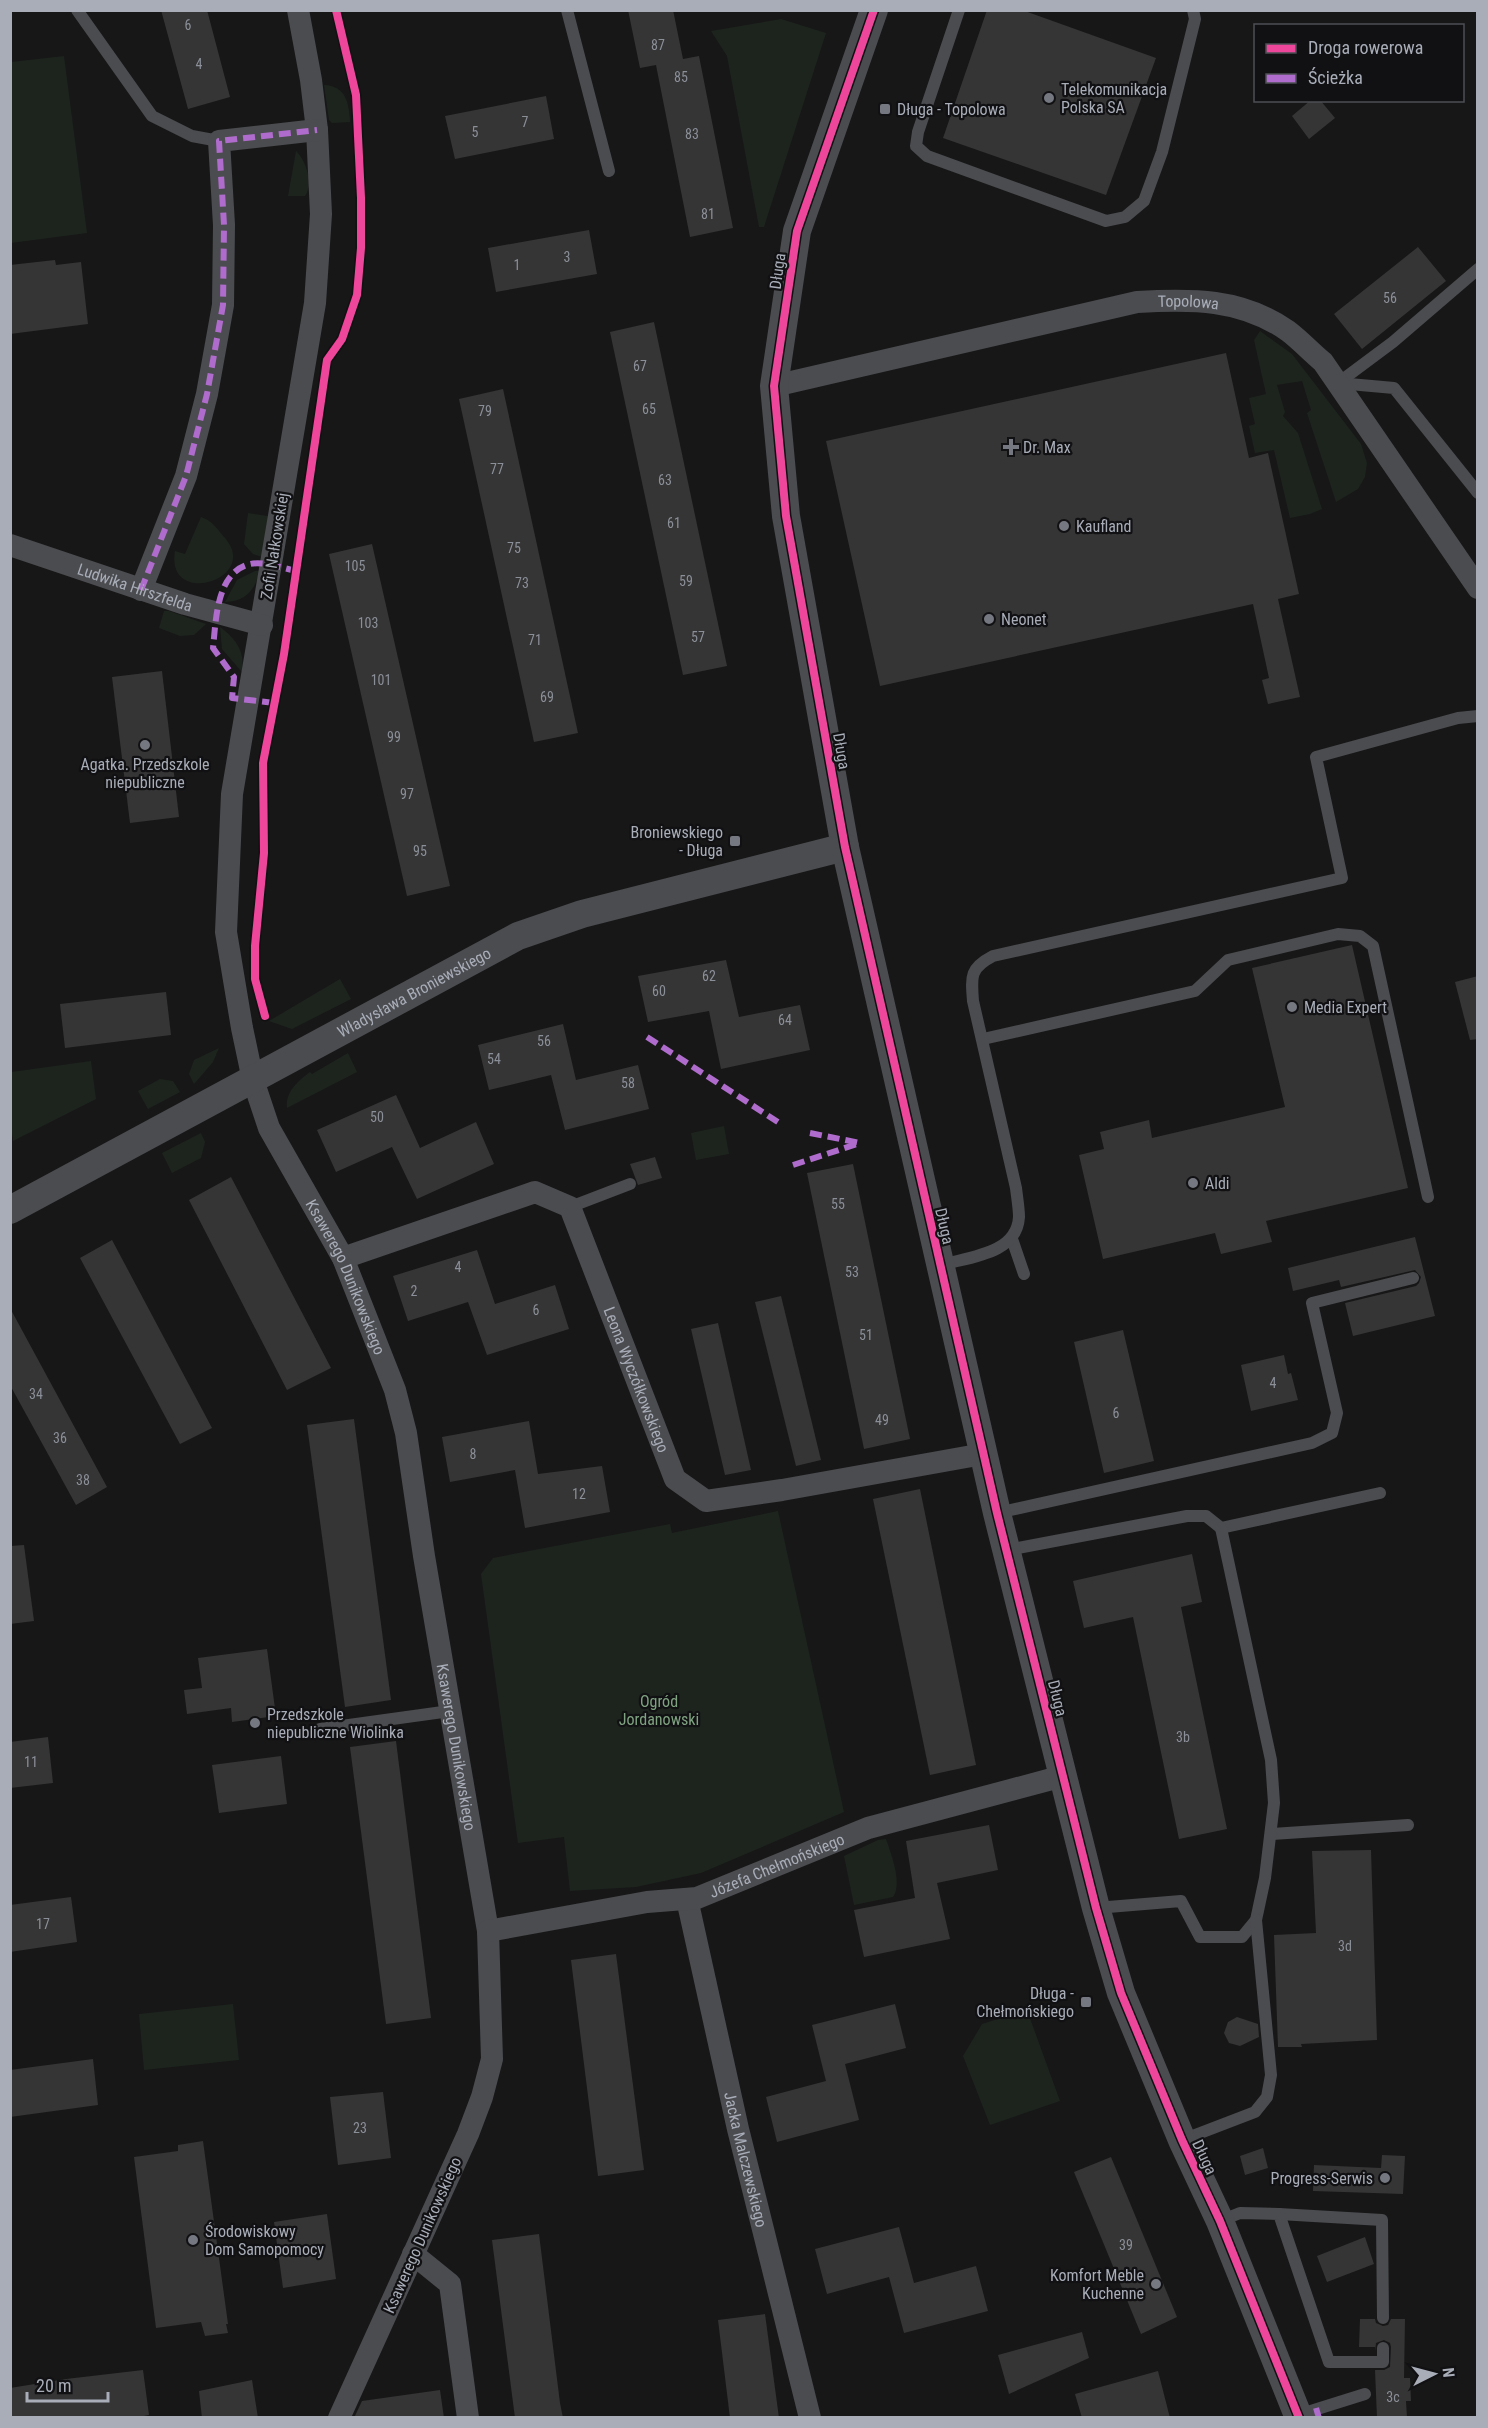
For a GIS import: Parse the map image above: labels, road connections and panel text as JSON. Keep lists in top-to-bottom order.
{
  "streets": {
    "street": [
      "Długa",
      "Topolowa",
      "Zofii Nałkowskiej",
      "Ludwika Hirszfelda",
      "Władysława Broniewskiego",
      "Ksawerego Dunikowskiego",
      "Leona Wyczółkowskiego",
      "Józefa Chełmońskiego",
      "Jacka Malczewskiego"
    ]
  },
  "crossings": [
    ["Długa", "Topolowa"],
    ["Długa", "Władysława Broniewskiego"],
    ["Długa", "Leona Wyczółkowskiego"],
    ["Długa", "Józefa Chełmońskiego"],
    ["Zofii Nałkowskiej", "Ludwika Hirszfelda"],
    ["Zofii Nałkowskiej", "Władysława Broniewskiego"],
    ["Zofii Nałkowskiej", "Ksawerego Dunikowskiego"],
    ["Władysława Broniewskiego", "Ksawerego Dunikowskiego"],
    ["Ksawerego Dunikowskiego", "Józefa Chełmońskiego"],
    ["Józefa Chełmońskiego", "Jacka Malczewskiego"]
  ],
  "parks": ["Ogród Jordanowski"],
  "places": {
    "other": [
      "Telekomunikacja Polska SA",
      "Kaufland",
      "Neonet",
      "Agatka. Przedszkole niepubliczne",
      "Media Expert",
      "Aldi",
      "Przedszkole niepubliczne Wiolinka",
      "Progress-Serwis",
      "Środowiskowy Dom Samopomocy",
      "Komfort Meble Kuchenne"
    ],
    "transit": ["Długa - Topolowa", "Broniewskiego - Długa", "Długa - Chełmońskiego"],
    "health": ["Dr. Max"]
  },
  "house_numbers": [
    "6",
    "87",
    "4",
    "85",
    "7",
    "5",
    "83",
    "81",
    "3",
    "1",
    "56",
    "67",
    "65",
    "79",
    "77",
    "63",
    "61",
    "75",
    "105",
    "59",
    "73",
    "103",
    "57",
    "71",
    "101",
    "69",
    "99",
    "97",
    "95",
    "62",
    "60",
    "64",
    "56",
    "54",
    "58",
    "50",
    "55",
    "4",
    "53",
    "2",
    "6",
    "51",
    "4",
    "34",
    "6",
    "49",
    "36",
    "8",
    "38",
    "12",
    "3b",
    "11",
    "17",
    "3d",
    "23",
    "39",
    "3c"
  ],
  "legend": ["Droga rowerowa", "Ścieżka"],
  "scale_bar": "20 m",
  "north": "right"
}
